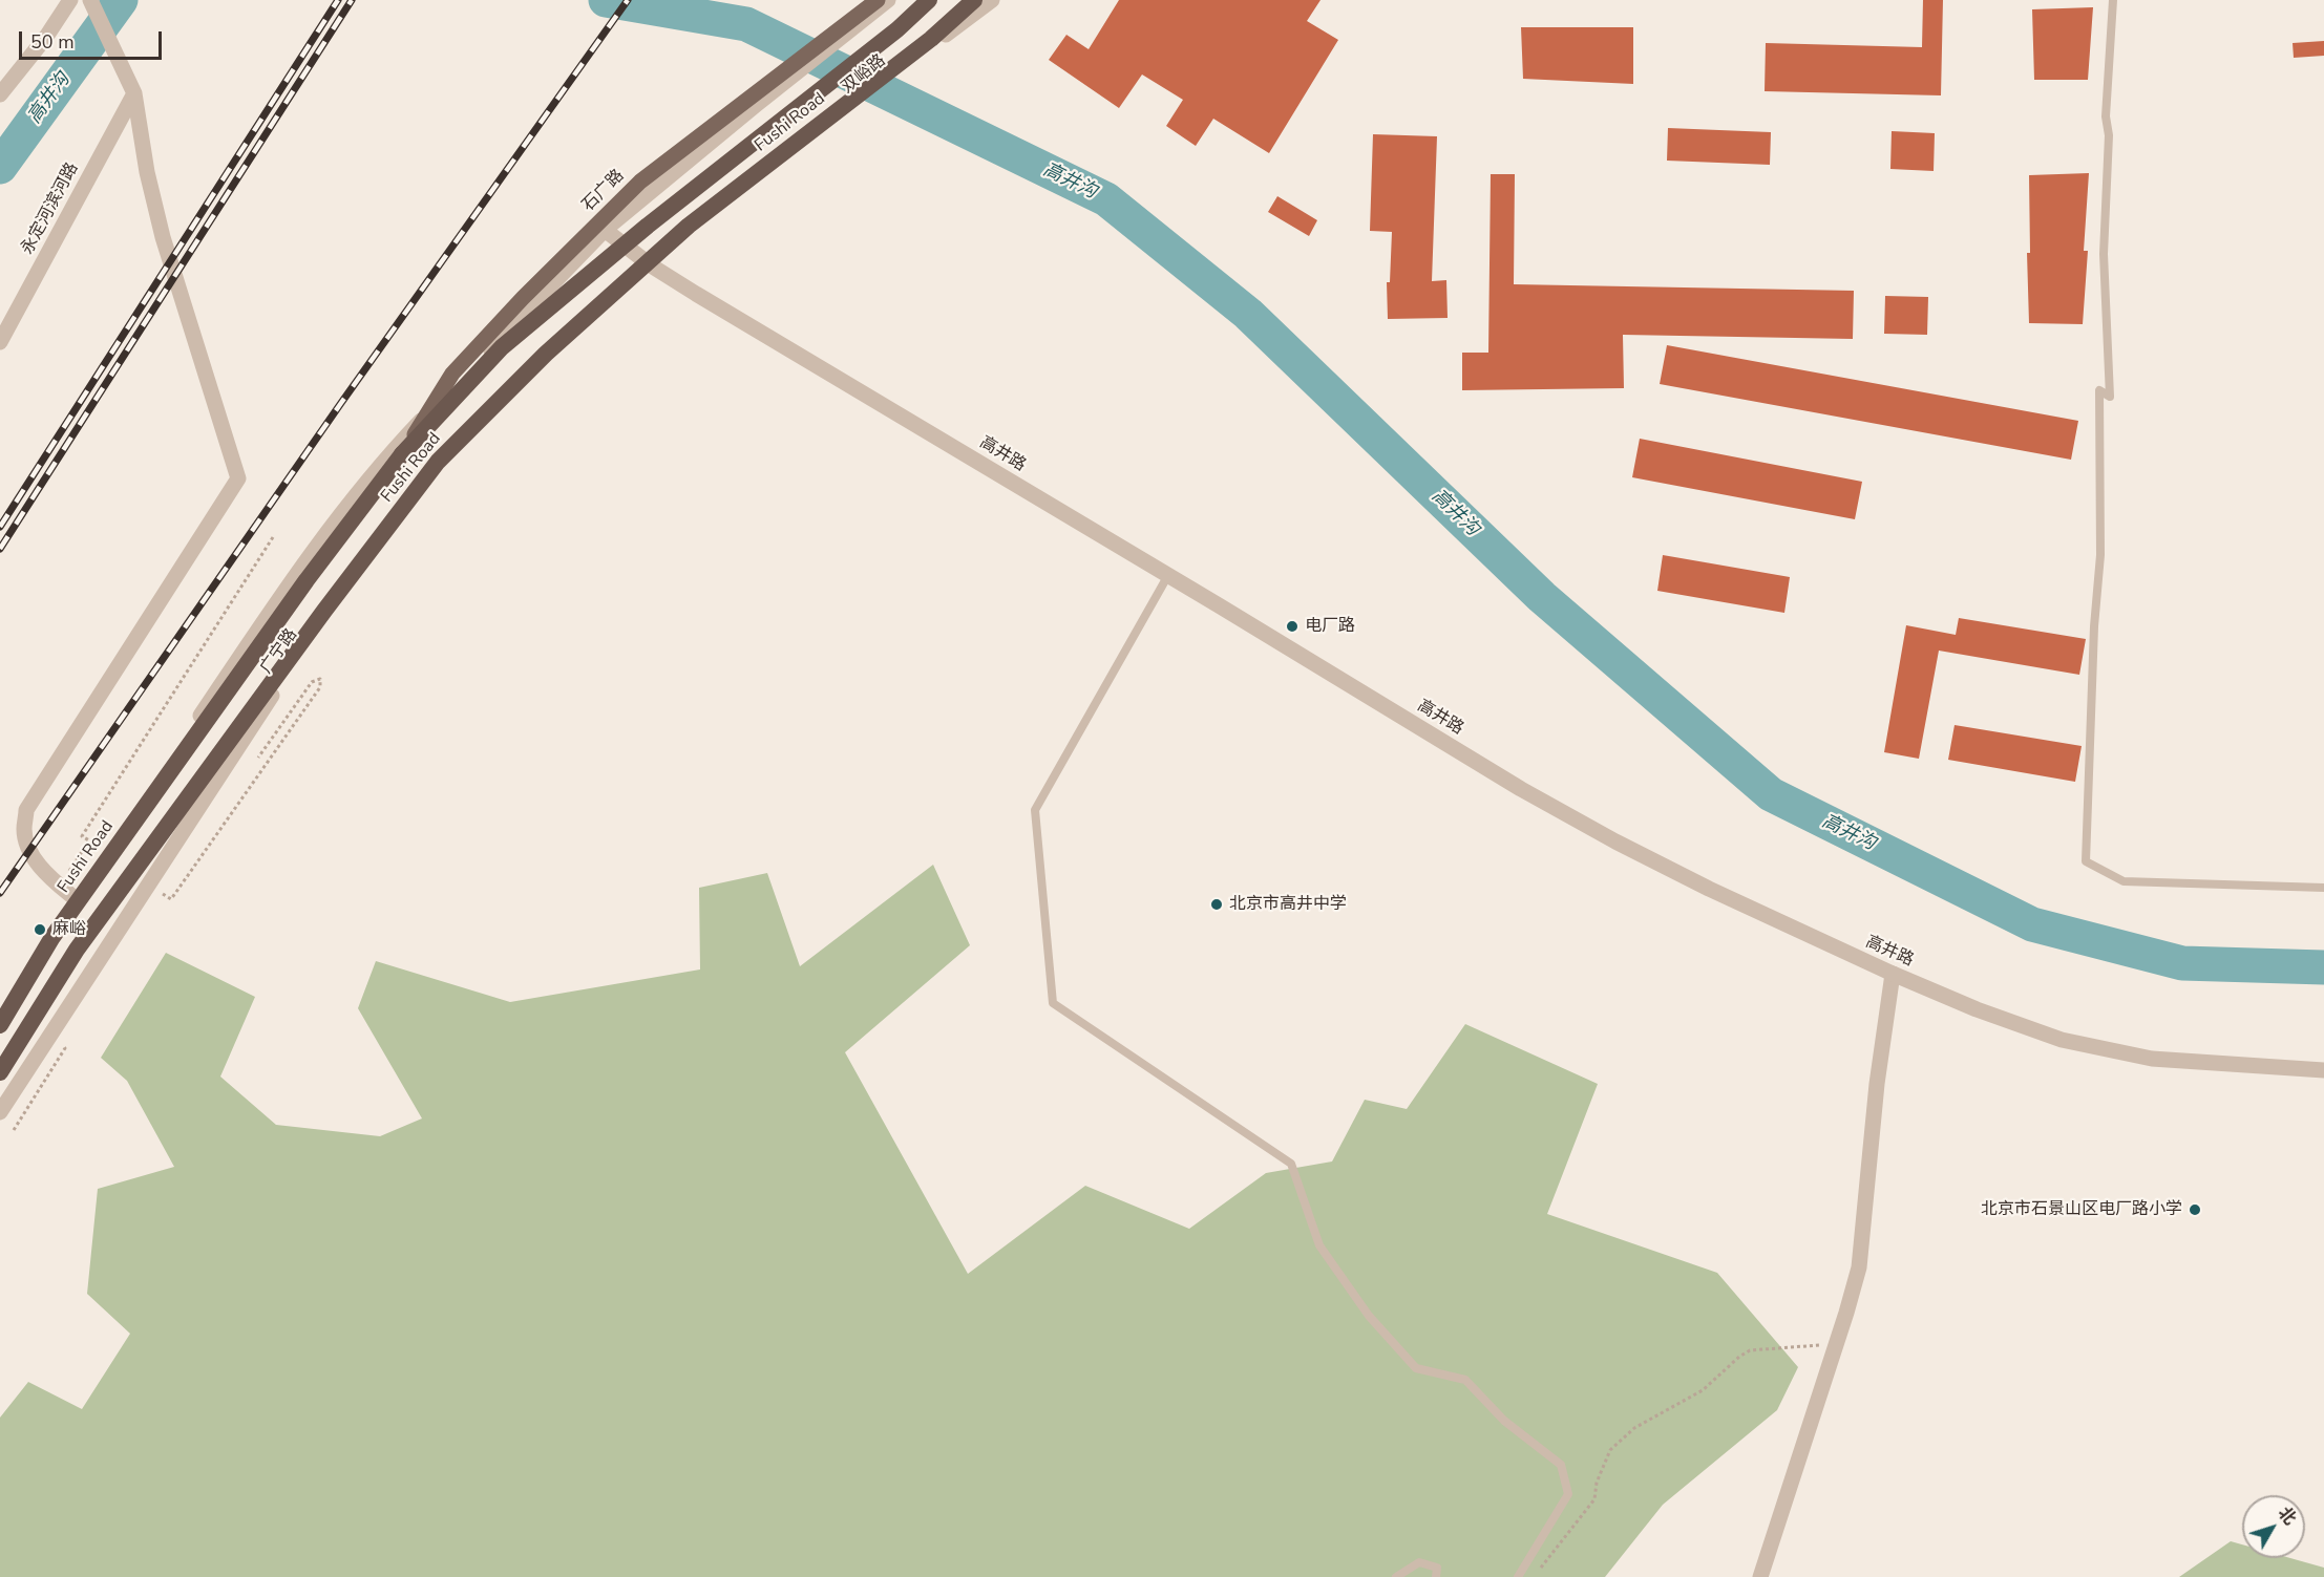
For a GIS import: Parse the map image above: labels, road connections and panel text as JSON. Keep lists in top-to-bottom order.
{
  "streets": {
    "highway": ["Fushi Road"],
    "main road": ["石广路"],
    "street": [
      "双峪路",
      "永定河滨河路",
      "高井路",
      "广宁路"
    ]
  },
  "crossings": [
    ["双峪路", "Fushi Road"],
    ["双峪路", "高井路"],
    ["双峪路", "广宁路"],
    ["Fushi Road", "石广路"],
    ["高井路", "广宁路"]
  ],
  "water": ["高井沟"],
  "places": [
    "电厂路",
    "北京市高井中学",
    "麻峪",
    "北京市石景山区电厂路小学"
  ],
  "scale_bar": "50 m",
  "north": "top right"
}
